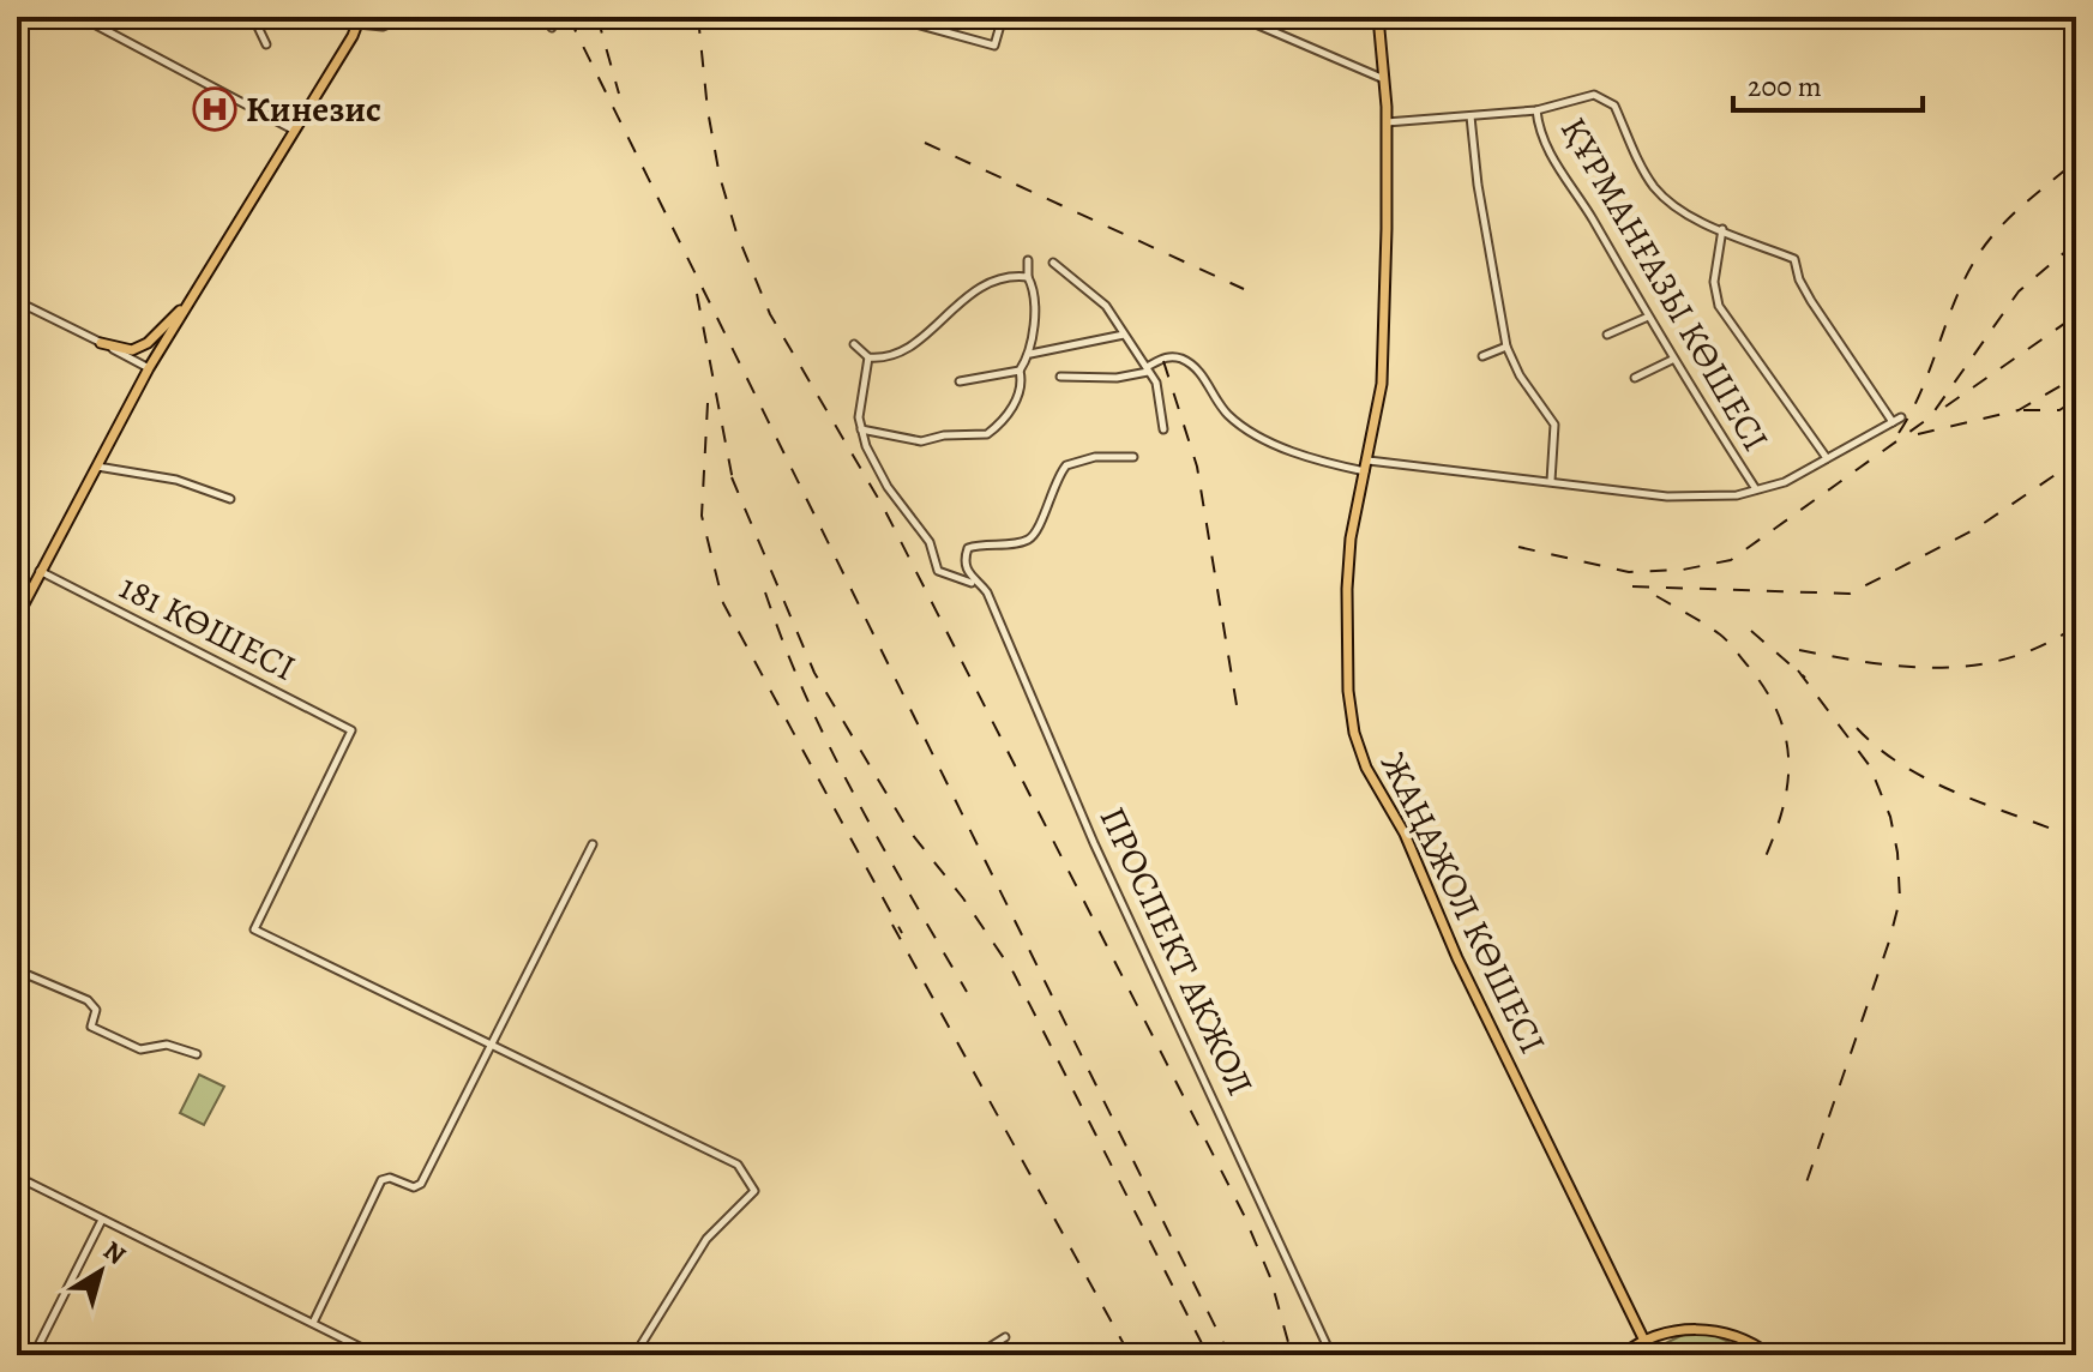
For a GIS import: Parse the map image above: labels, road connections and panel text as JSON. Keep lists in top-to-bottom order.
{
  "streets": {
    "main road": ["ЖАҢАЖОЛ КӨШЕСІ"],
    "street": ["ҚҰРМАНҒАЗЫ КӨШЕСІ", "181 КӨШЕСІ", "ПРОСПЕКТ АКЖОЛ"]
  },
  "crossings": [
    ["ҚҰРМАНҒАЗЫ КӨШЕСІ", "ЖАҢАЖОЛ КӨШЕСІ"]
  ],
  "places": {
    "hospital": ["Кинезис"]
  },
  "scale_bar": "200 m",
  "north": "top right"
}
